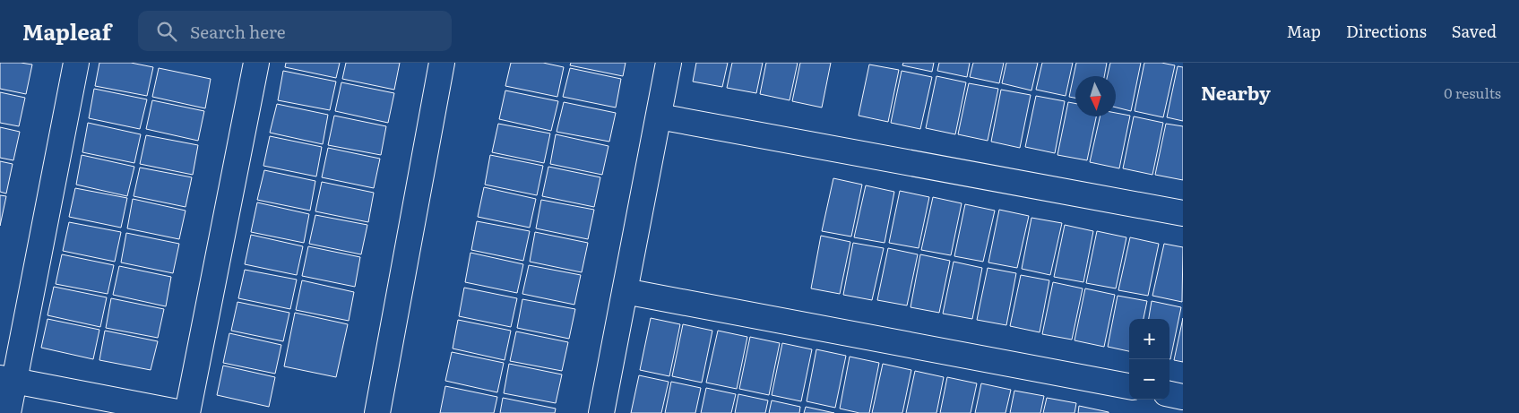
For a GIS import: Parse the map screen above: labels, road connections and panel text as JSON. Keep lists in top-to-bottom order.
{
  "north": "bottom",
  "page": {
    "header": "Mapleaf",
    "search": "Search here",
    "nav": ["Map", "Directions", "Saved"],
    "heading": ["Nearby", "0 results"],
    "map_buttons": ["+", "−"]
  }
}
